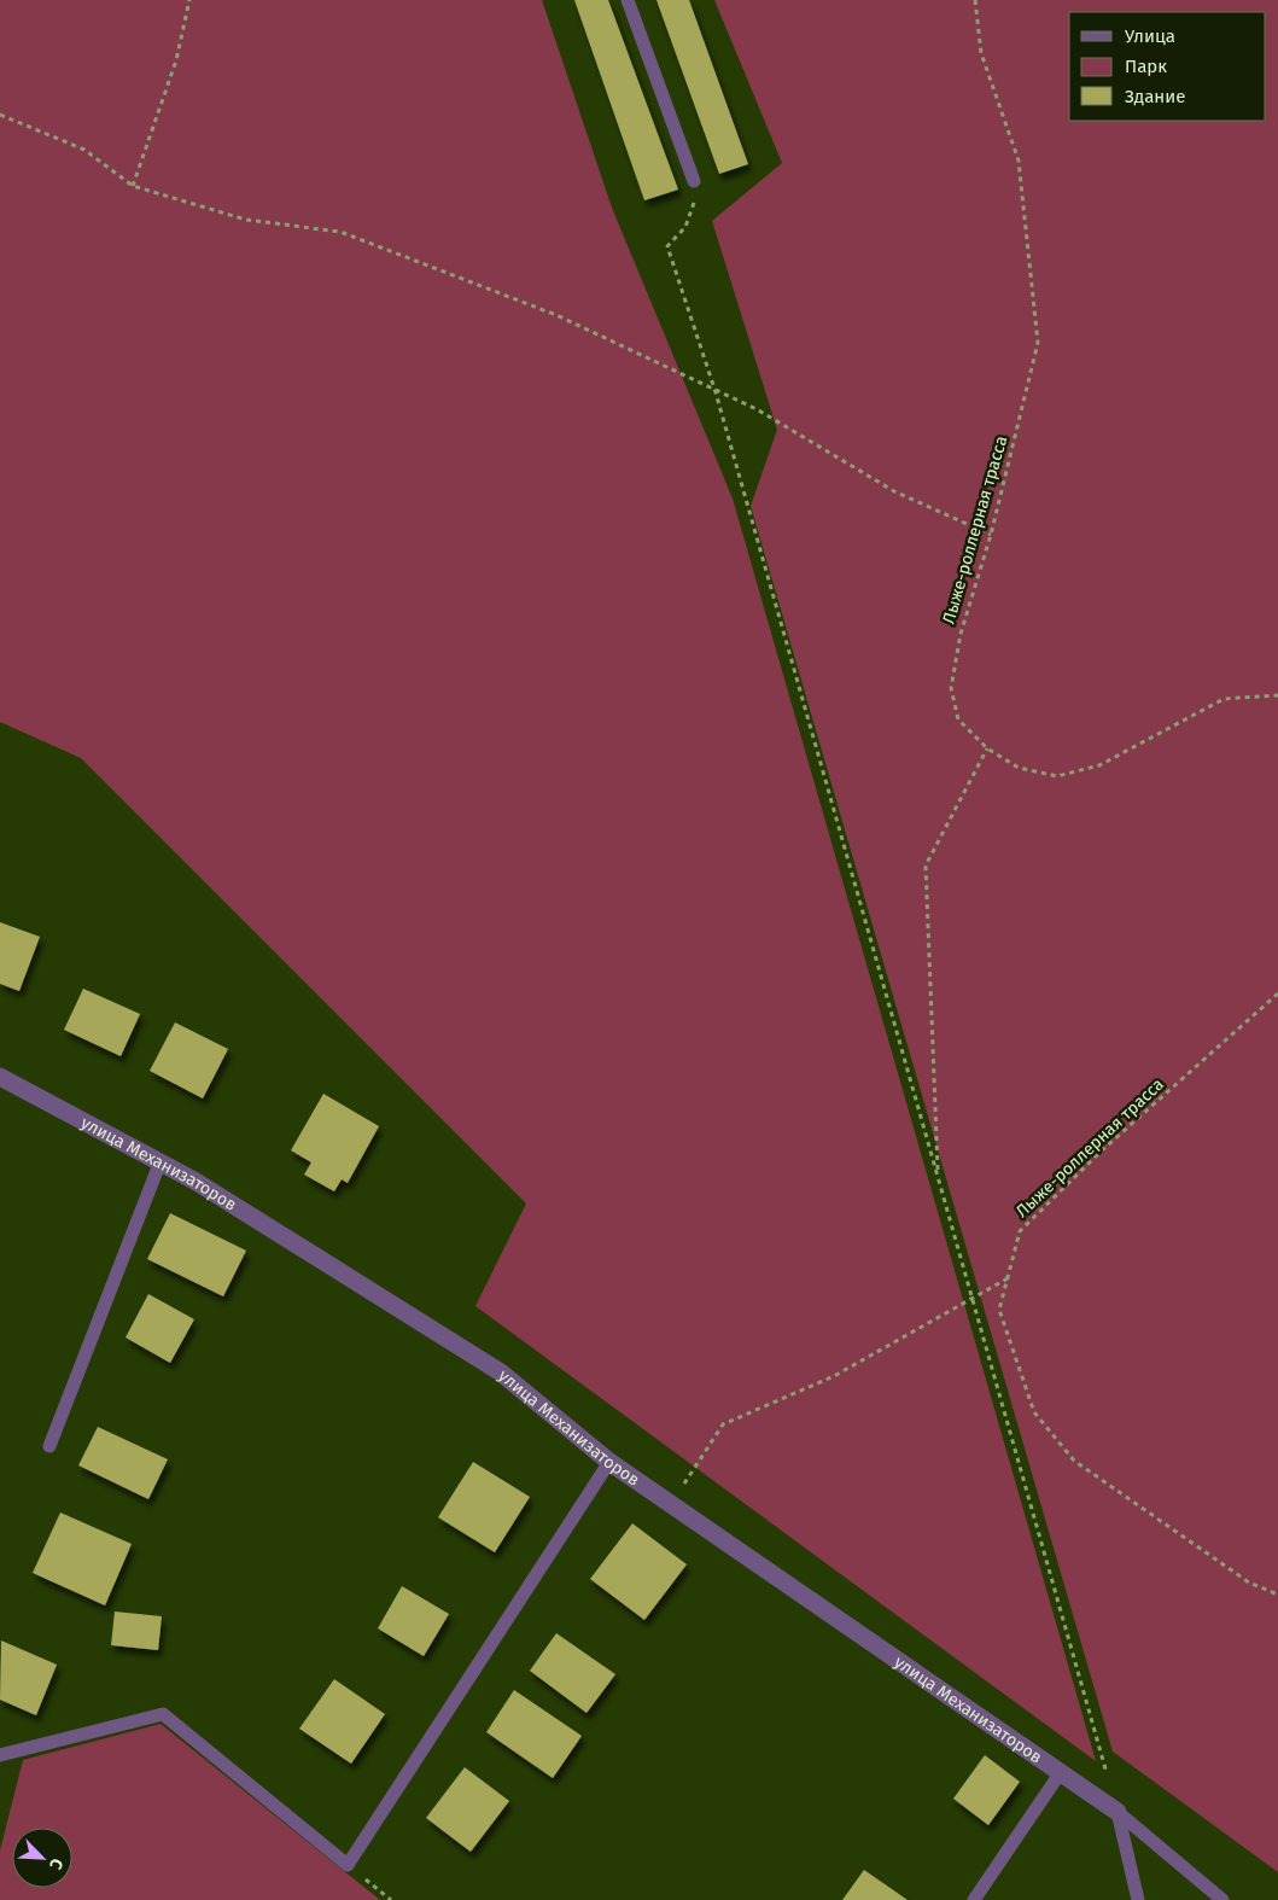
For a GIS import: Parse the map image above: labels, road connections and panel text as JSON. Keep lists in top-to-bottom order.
{
  "streets": {
    "street": ["улица Механизаторов"],
    "path": ["Лыже-роллерная трасса"]
  },
  "legend": ["Улица", "Парк", "Здание"],
  "north": "bottom right"
}
